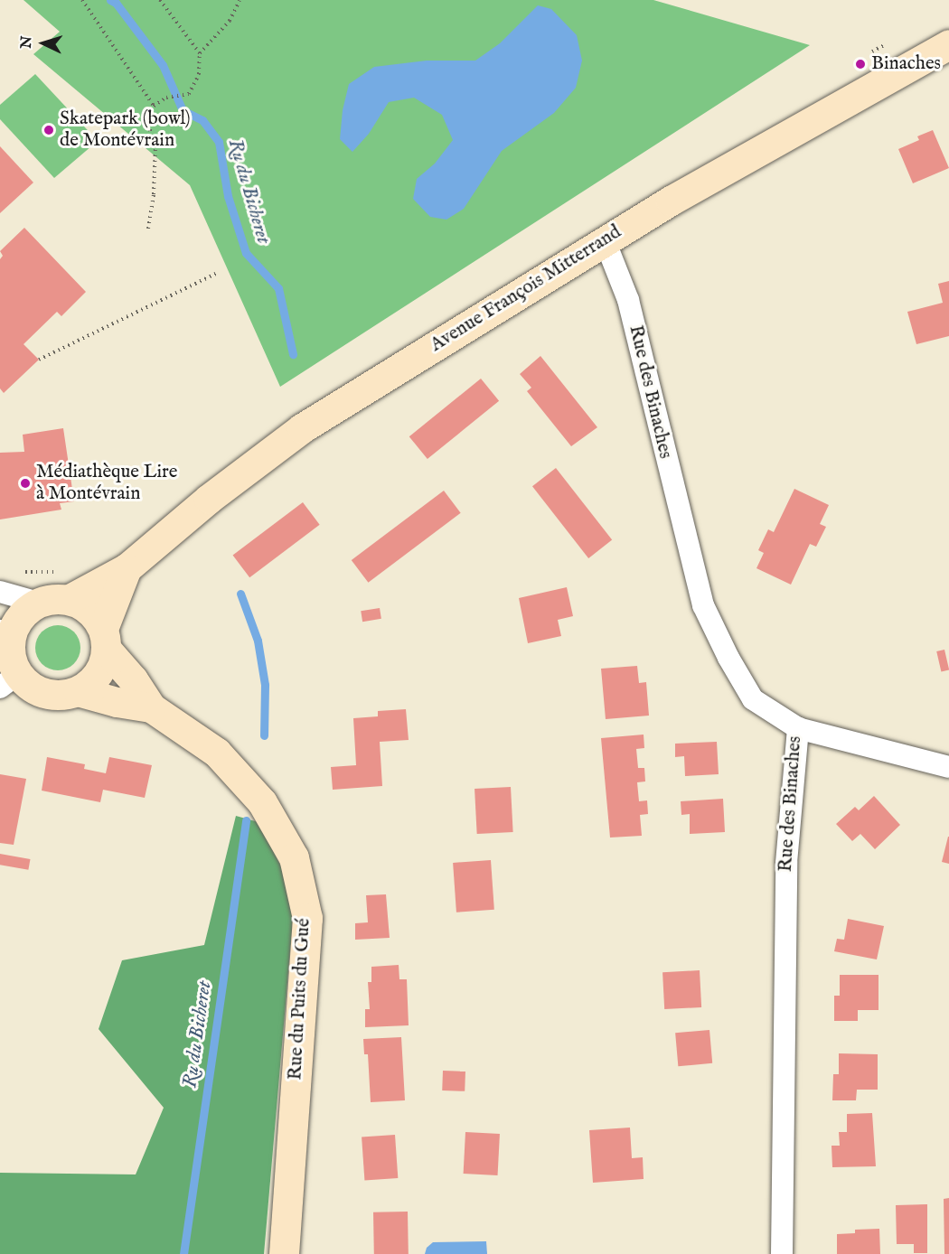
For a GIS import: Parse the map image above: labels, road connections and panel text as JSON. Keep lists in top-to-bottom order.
{
  "streets": {
    "main road": ["Avenue François Mitterrand", "Rue du Puits du Gué"],
    "street": ["Rue des Binaches"]
  },
  "crossings": [
    ["Avenue François Mitterrand", "Rue des Binaches"],
    ["Avenue François Mitterrand", "Rue du Puits du Gué"]
  ],
  "water": ["Ru du Bicheret"],
  "places": ["Binaches", "Skatepark (bowl) de Montévrain", "Médiathèque Lire à Montévrain"],
  "north": "left"
}
